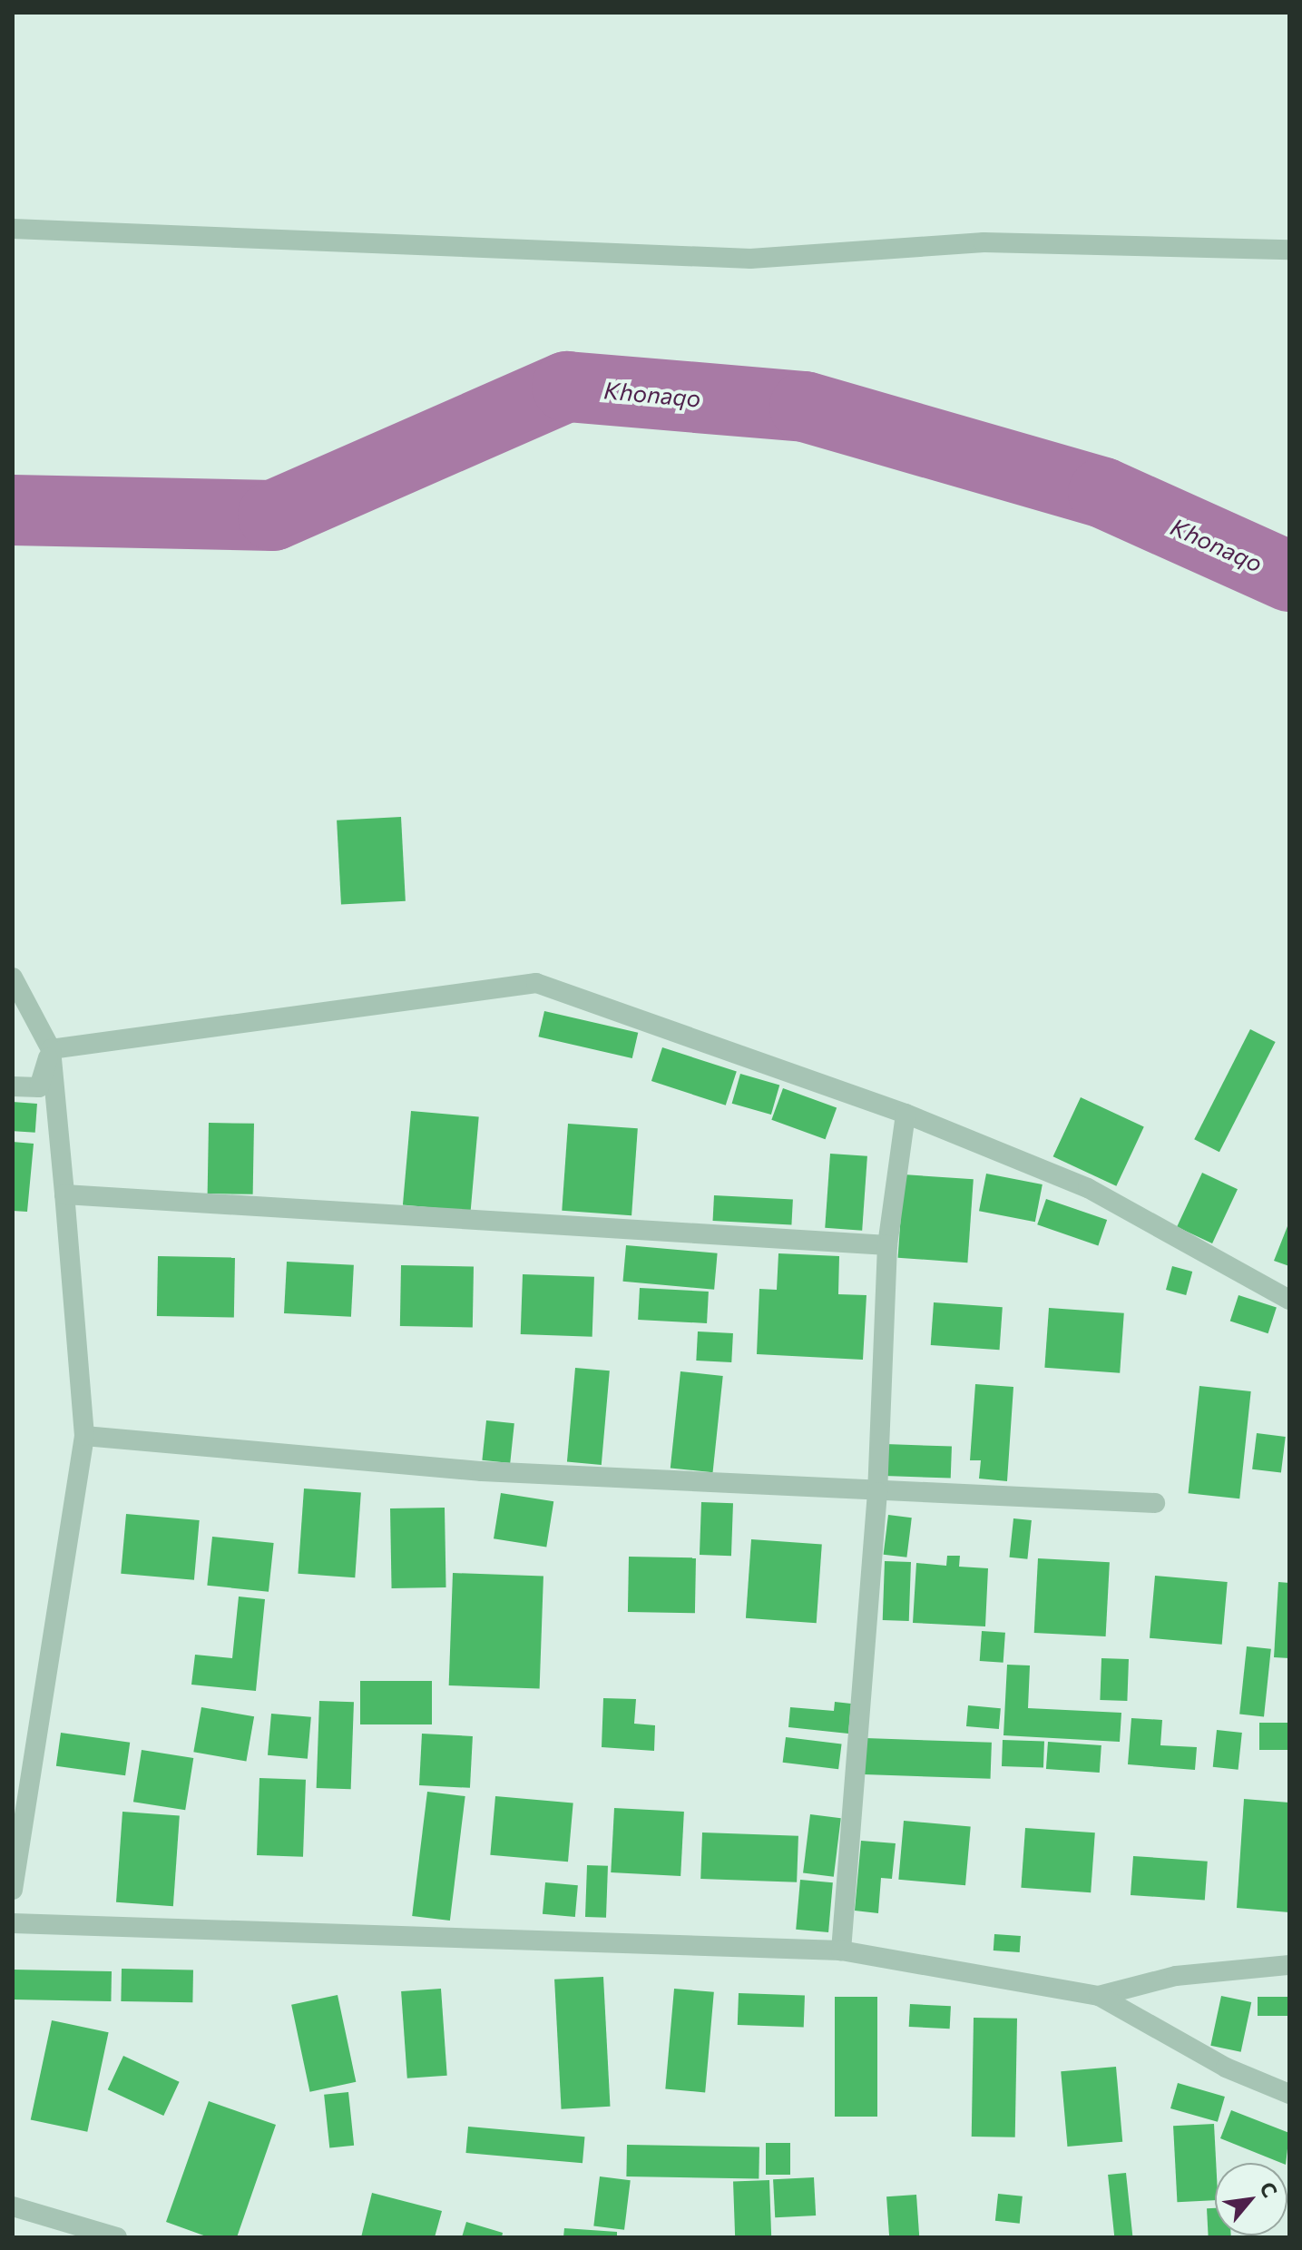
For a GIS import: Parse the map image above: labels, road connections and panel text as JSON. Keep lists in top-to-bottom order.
{
  "water": ["Khonaqo"],
  "north": "top right"
}
